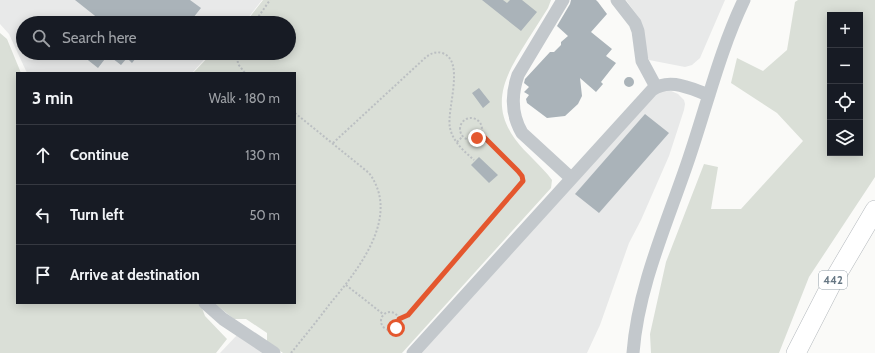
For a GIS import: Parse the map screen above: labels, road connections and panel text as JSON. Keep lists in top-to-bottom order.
{
  "streets": {
    "highway": ["442"]
  },
  "page": {
    "map_buttons": ["+", "−"],
    "search": "Search here",
    "heading": ["3 min", "Walk · 180 m"],
    "list": [
      ["Continue", "130 m"],
      ["Turn left", "50 m"],
      "Arrive at destination"
    ]
  }
}
